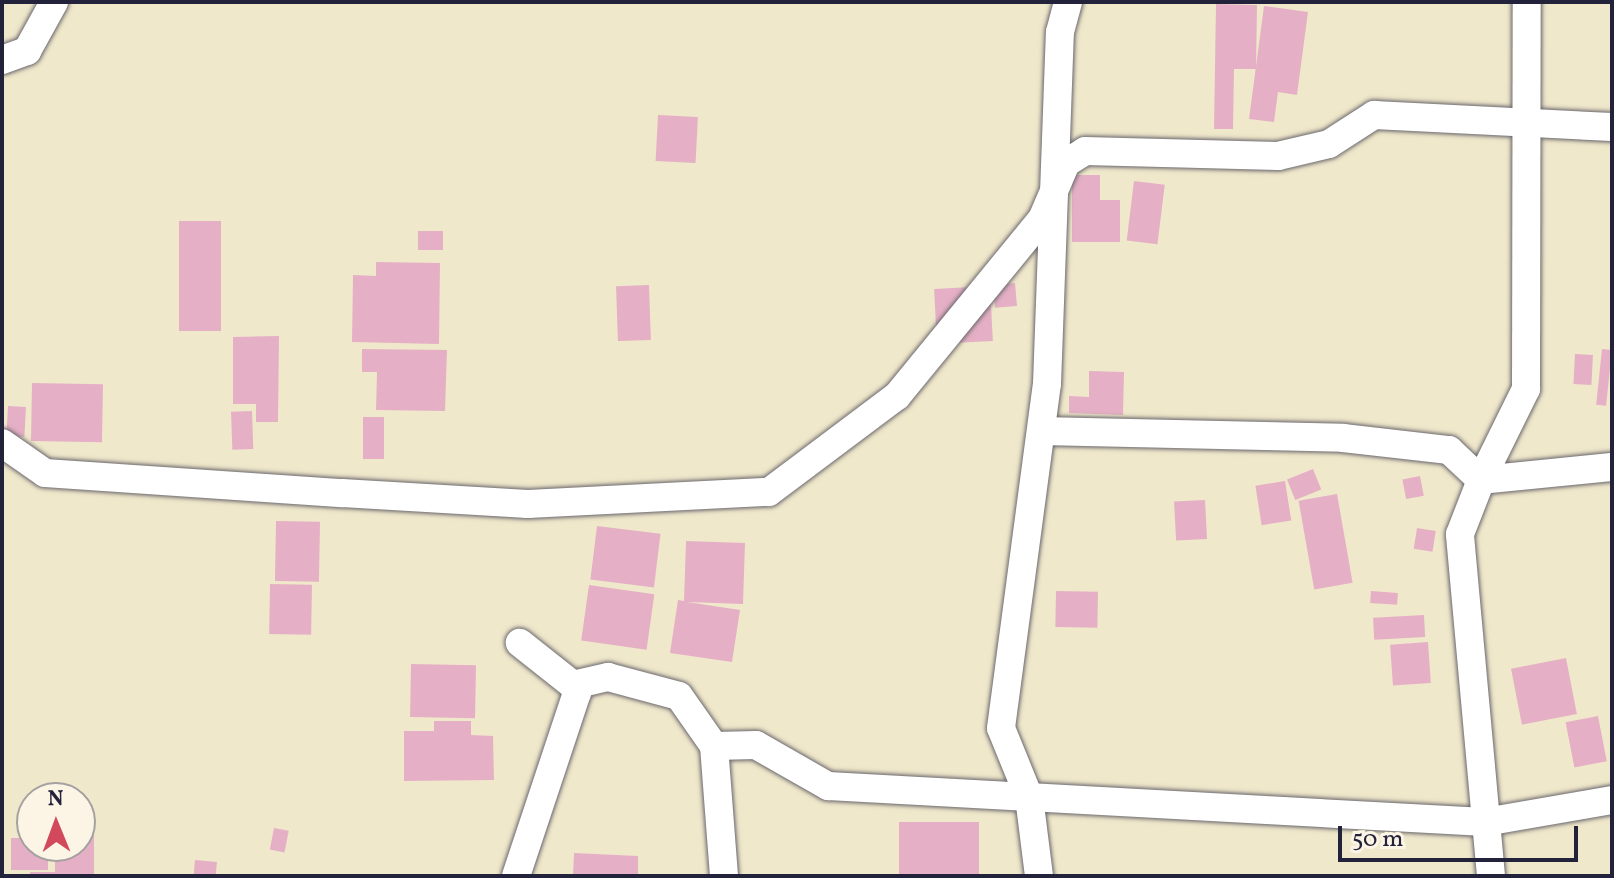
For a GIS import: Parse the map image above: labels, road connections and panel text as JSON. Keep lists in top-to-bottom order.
{
  "scale_bar": "50 m",
  "north": "top"
}
